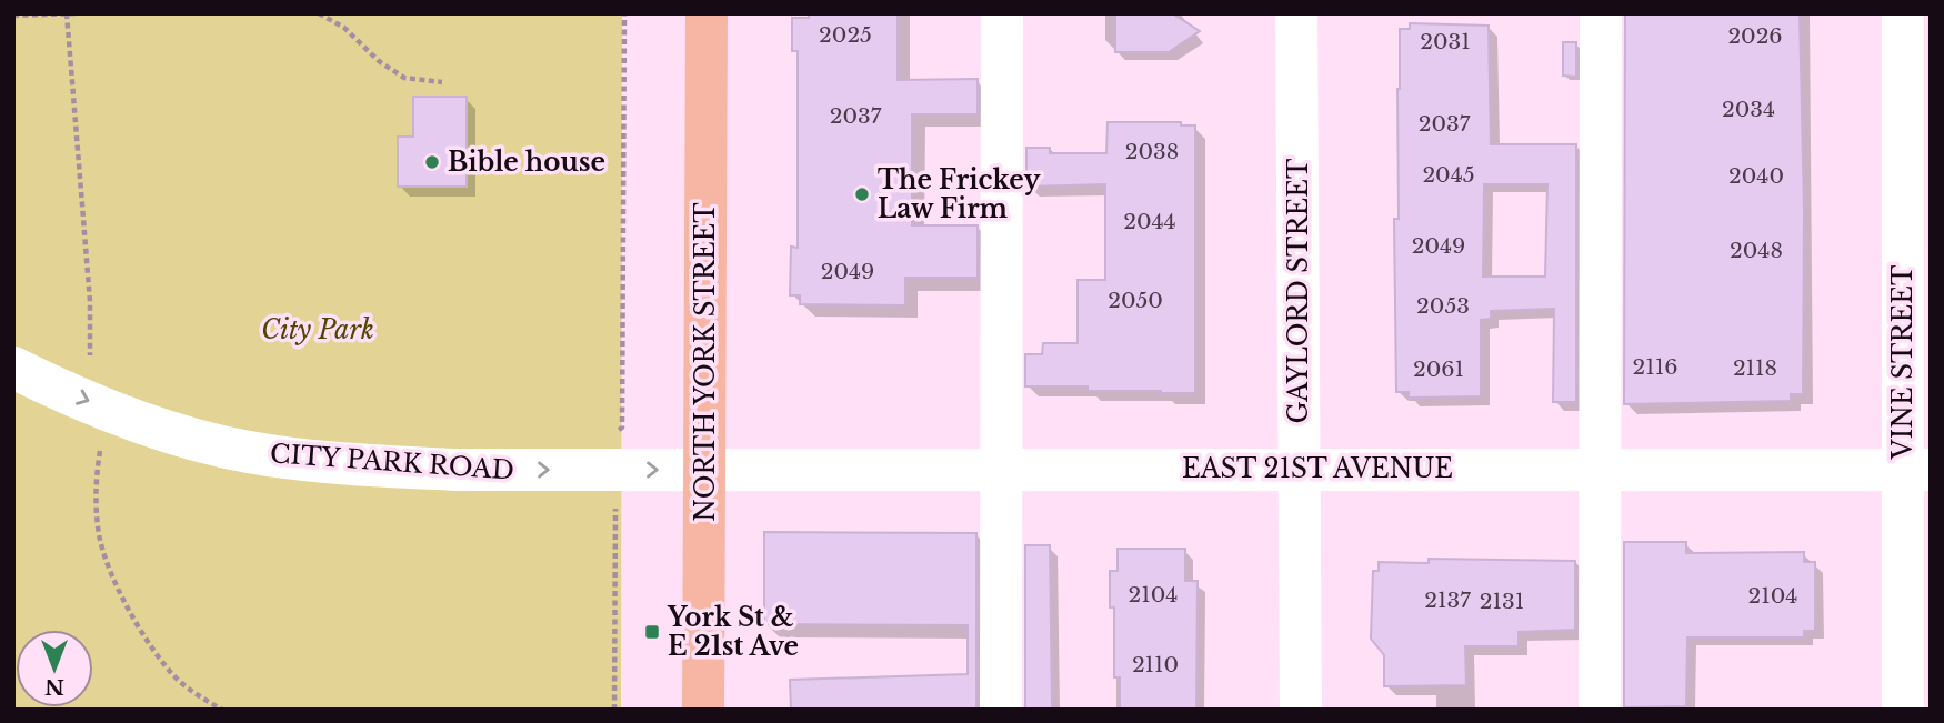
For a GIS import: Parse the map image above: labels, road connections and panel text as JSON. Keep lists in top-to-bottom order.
{
  "streets": {
    "main road": ["NORTH YORK STREET"],
    "street": [
      "GAYLORD STREET",
      "VINE STREET",
      "CITY PARK ROAD",
      "EAST 21ST AVENUE"
    ]
  },
  "crossings": [
    ["GAYLORD STREET", "EAST 21ST AVENUE"],
    ["NORTH YORK STREET", "CITY PARK ROAD"],
    ["NORTH YORK STREET", "EAST 21ST AVENUE"],
    ["VINE STREET", "EAST 21ST AVENUE"],
    ["CITY PARK ROAD", "EAST 21ST AVENUE"]
  ],
  "one_way": ["CITY PARK ROAD"],
  "parks": ["City Park"],
  "places": {
    "other": ["Bible house", "The Frickey Law Firm"],
    "transit": ["York St & E 21st Ave"]
  },
  "house_numbers": [
    "2025",
    "2026",
    "2031",
    "2034",
    "2037",
    "2037",
    "2038",
    "2045",
    "2040",
    "2044",
    "2049",
    "2048",
    "2049",
    "2050",
    "2053",
    "2116",
    "2118",
    "2061",
    "2104",
    "2104",
    "2137",
    "2131",
    "2110"
  ],
  "north": "bottom"
}
